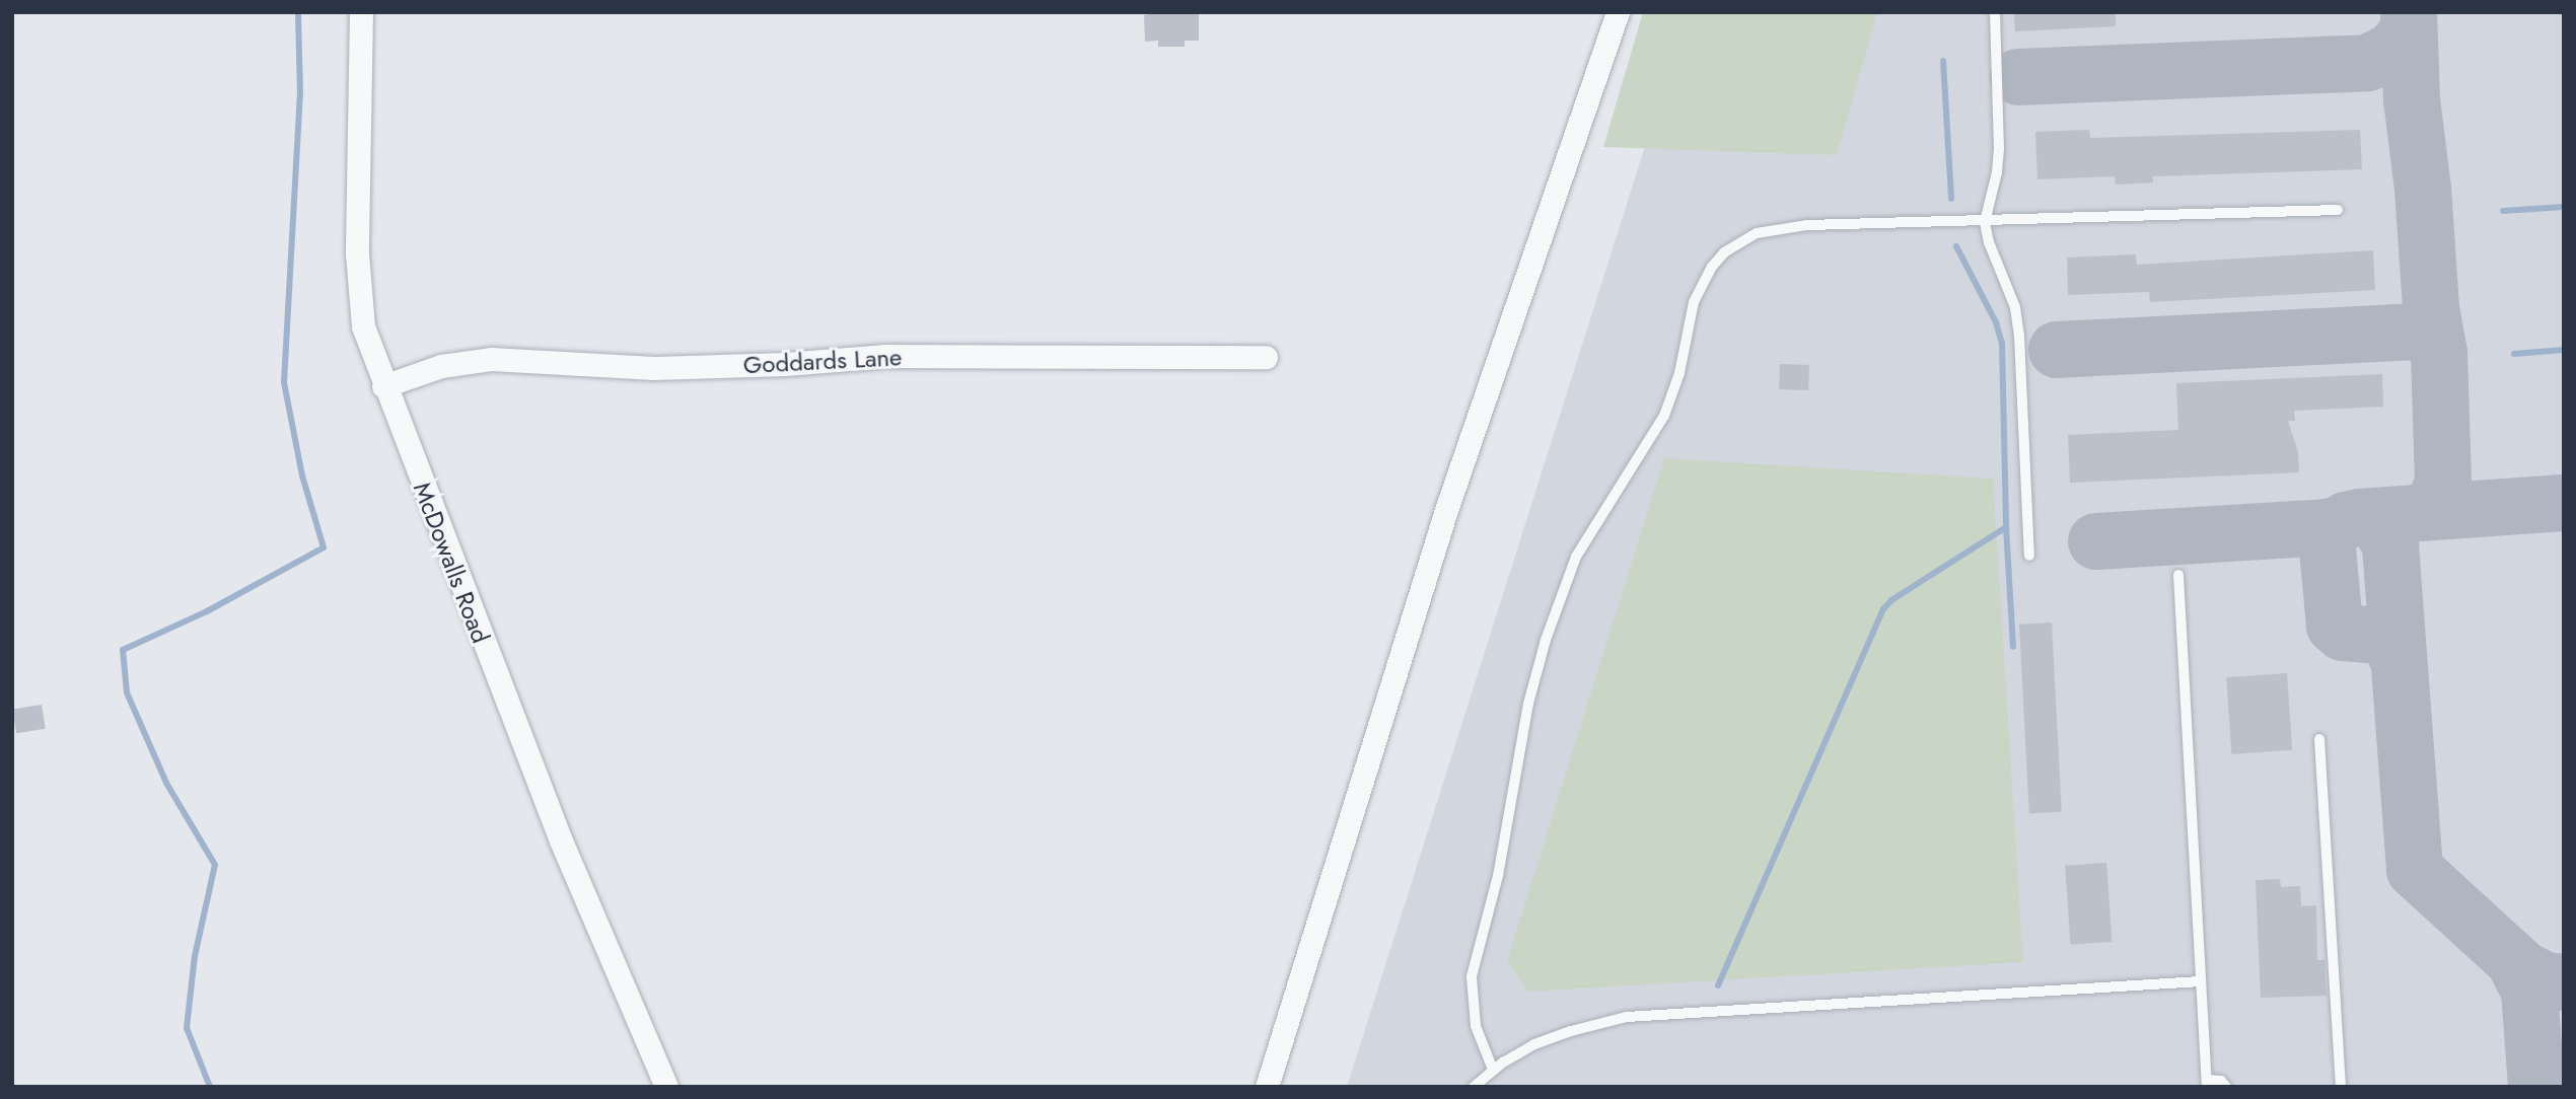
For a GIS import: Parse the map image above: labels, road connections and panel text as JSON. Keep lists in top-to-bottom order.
{
  "streets": {
    "street": ["Goddards Lane", "McDowalls Road"]
  },
  "crossings": [
    ["Goddards Lane", "McDowalls Road"]
  ]
}
